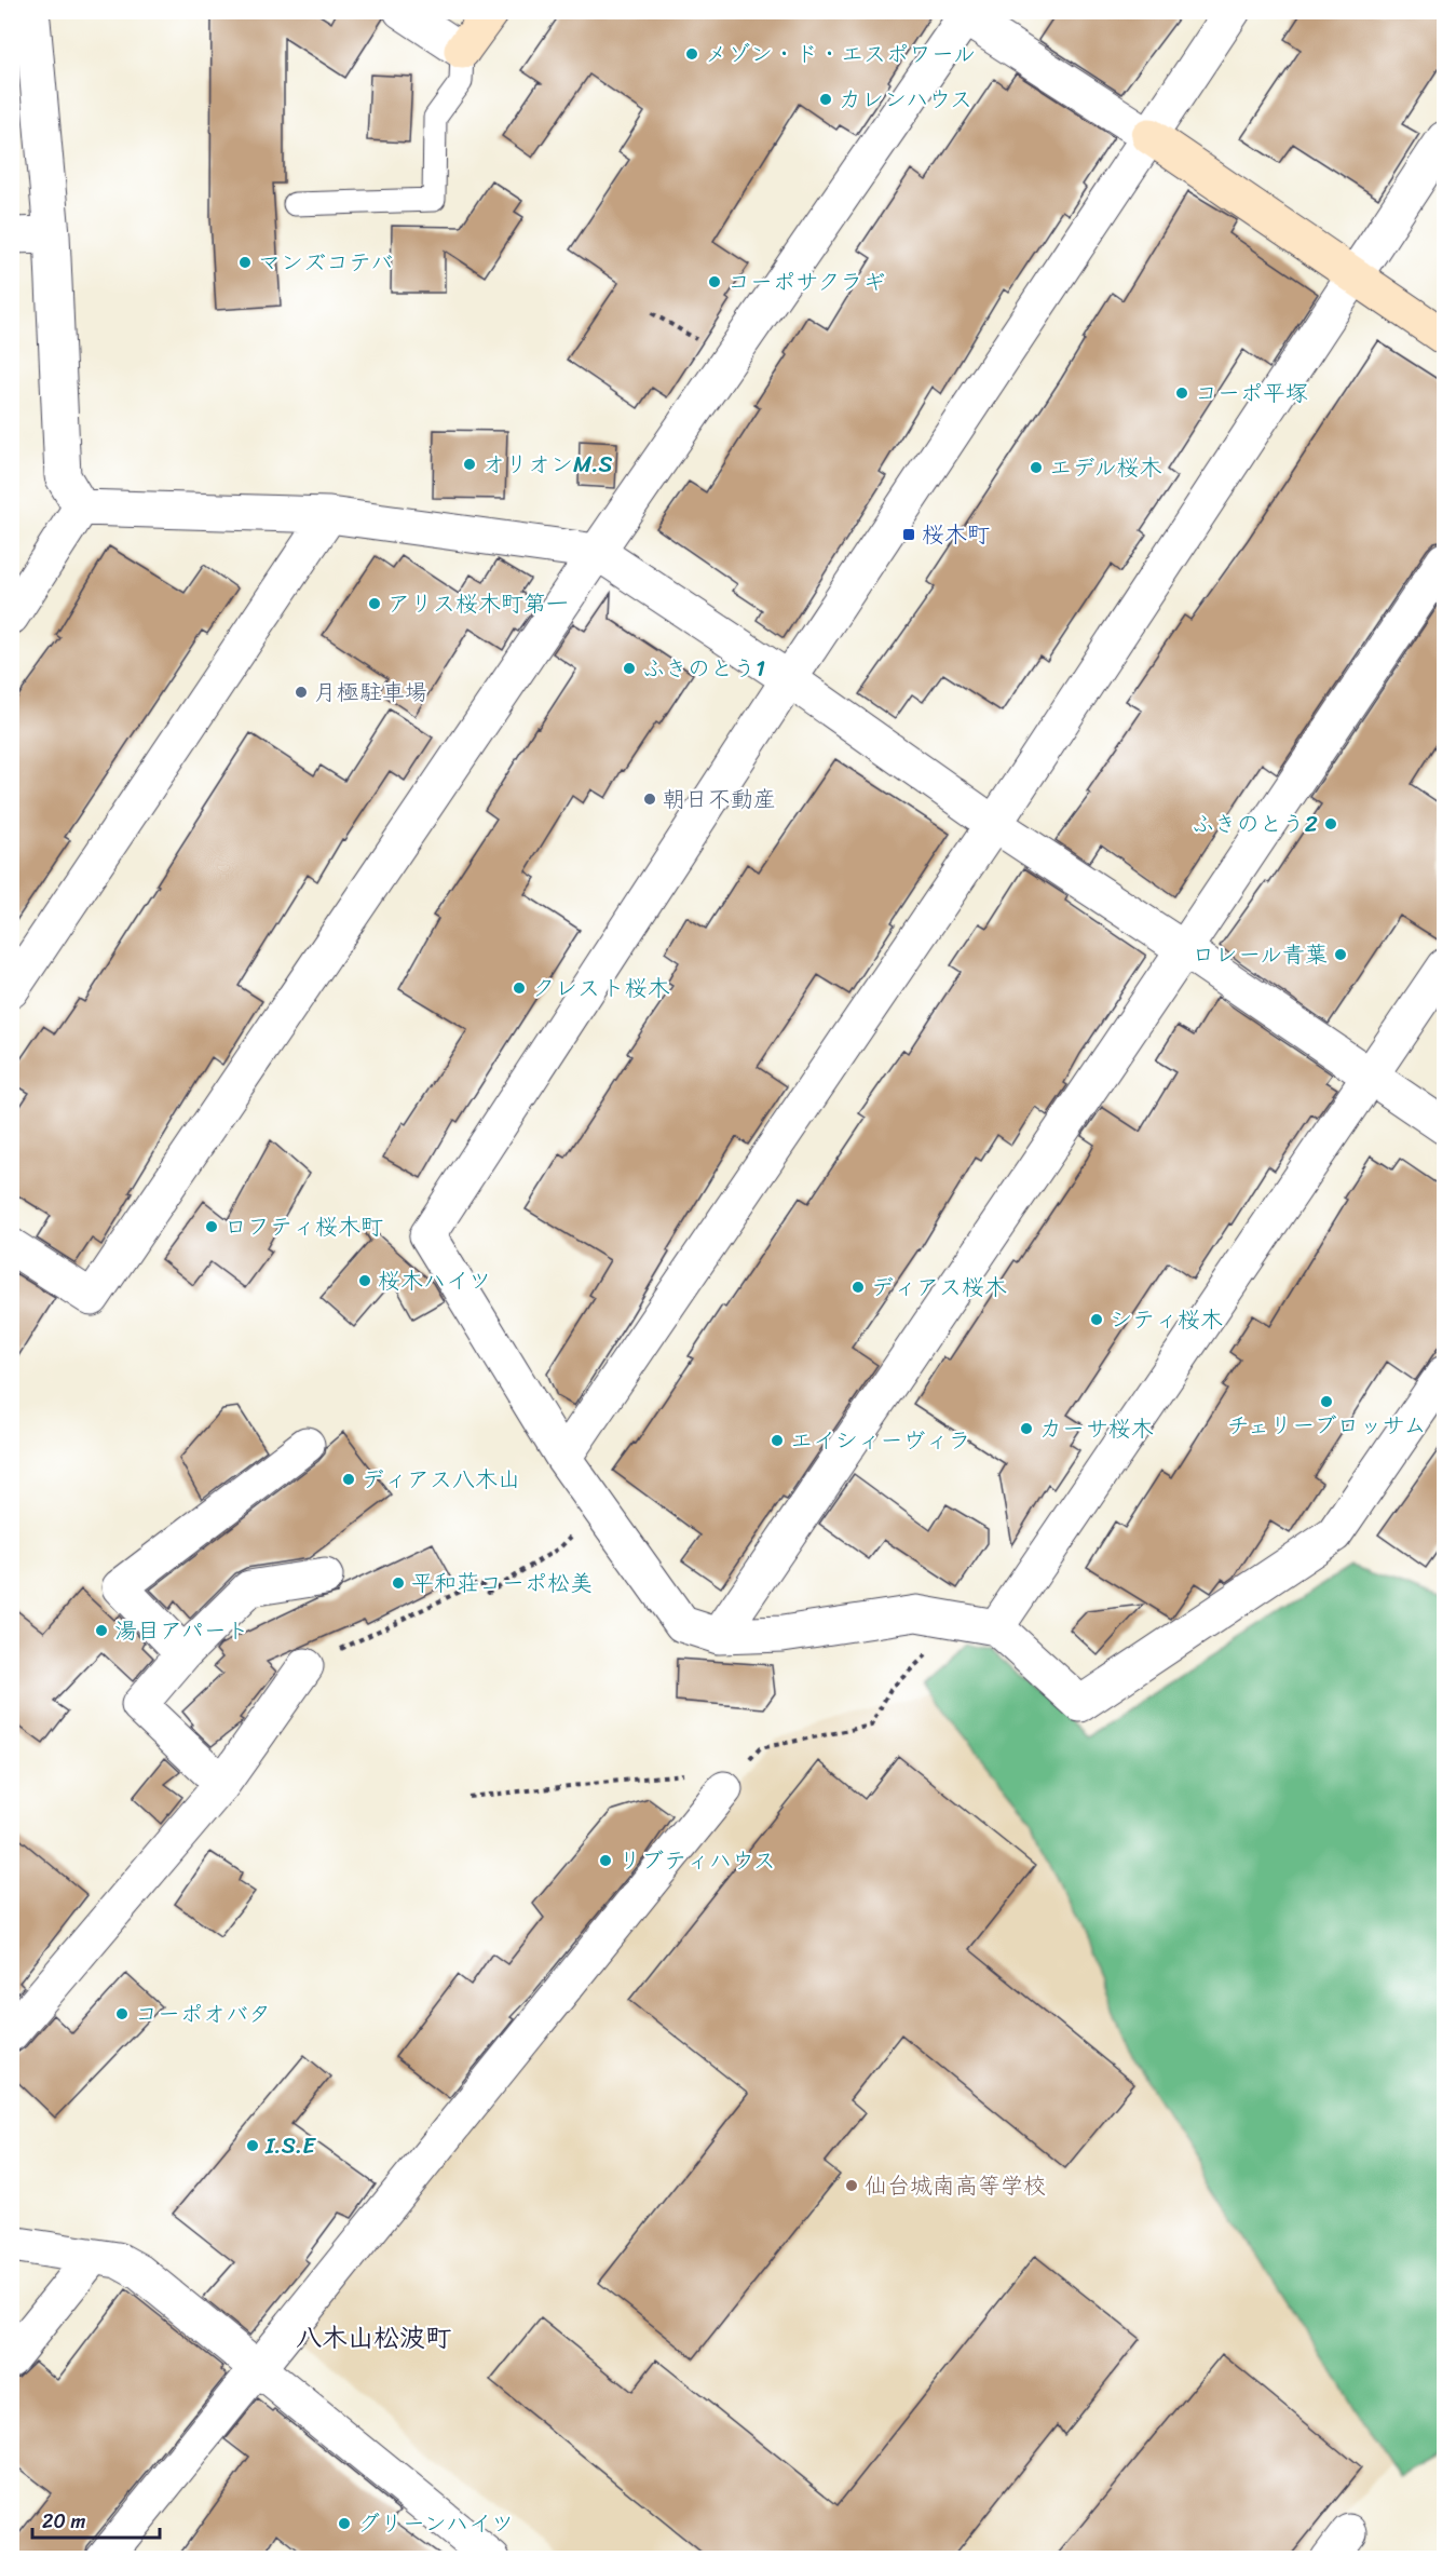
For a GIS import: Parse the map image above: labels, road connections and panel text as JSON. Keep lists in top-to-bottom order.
{
  "districts": ["八木山松波町"],
  "places": {
    "other": [
      "メゾン・ド・エスポワール",
      "カレンハウス",
      "マンズコテバ",
      "コーポサクラギ",
      "コーポ平塚",
      "オリオンM.S",
      "エデル桜木",
      "アリス桜木町第一",
      "ふきのとう1",
      "月極駐車場",
      "朝日不動産",
      "ふきのとう2",
      "ロレール青葉",
      "クレスト桜木",
      "ロフティ桜木町",
      "桜木ハイツ",
      "ディアス桜木",
      "シティ桜木",
      "チェリーブロッサム",
      "カーサ桜木",
      "エイシィーヴィラ",
      "ディアス八木山",
      "平和荘コーポ松美",
      "湯目アパート",
      "リブティハウス",
      "コーポオバタ",
      "I.S.E",
      "仙台城南高等学校",
      "グリーンハイツ"
    ],
    "transit": ["桜木町"]
  },
  "scale_bar": "20 m"
}
